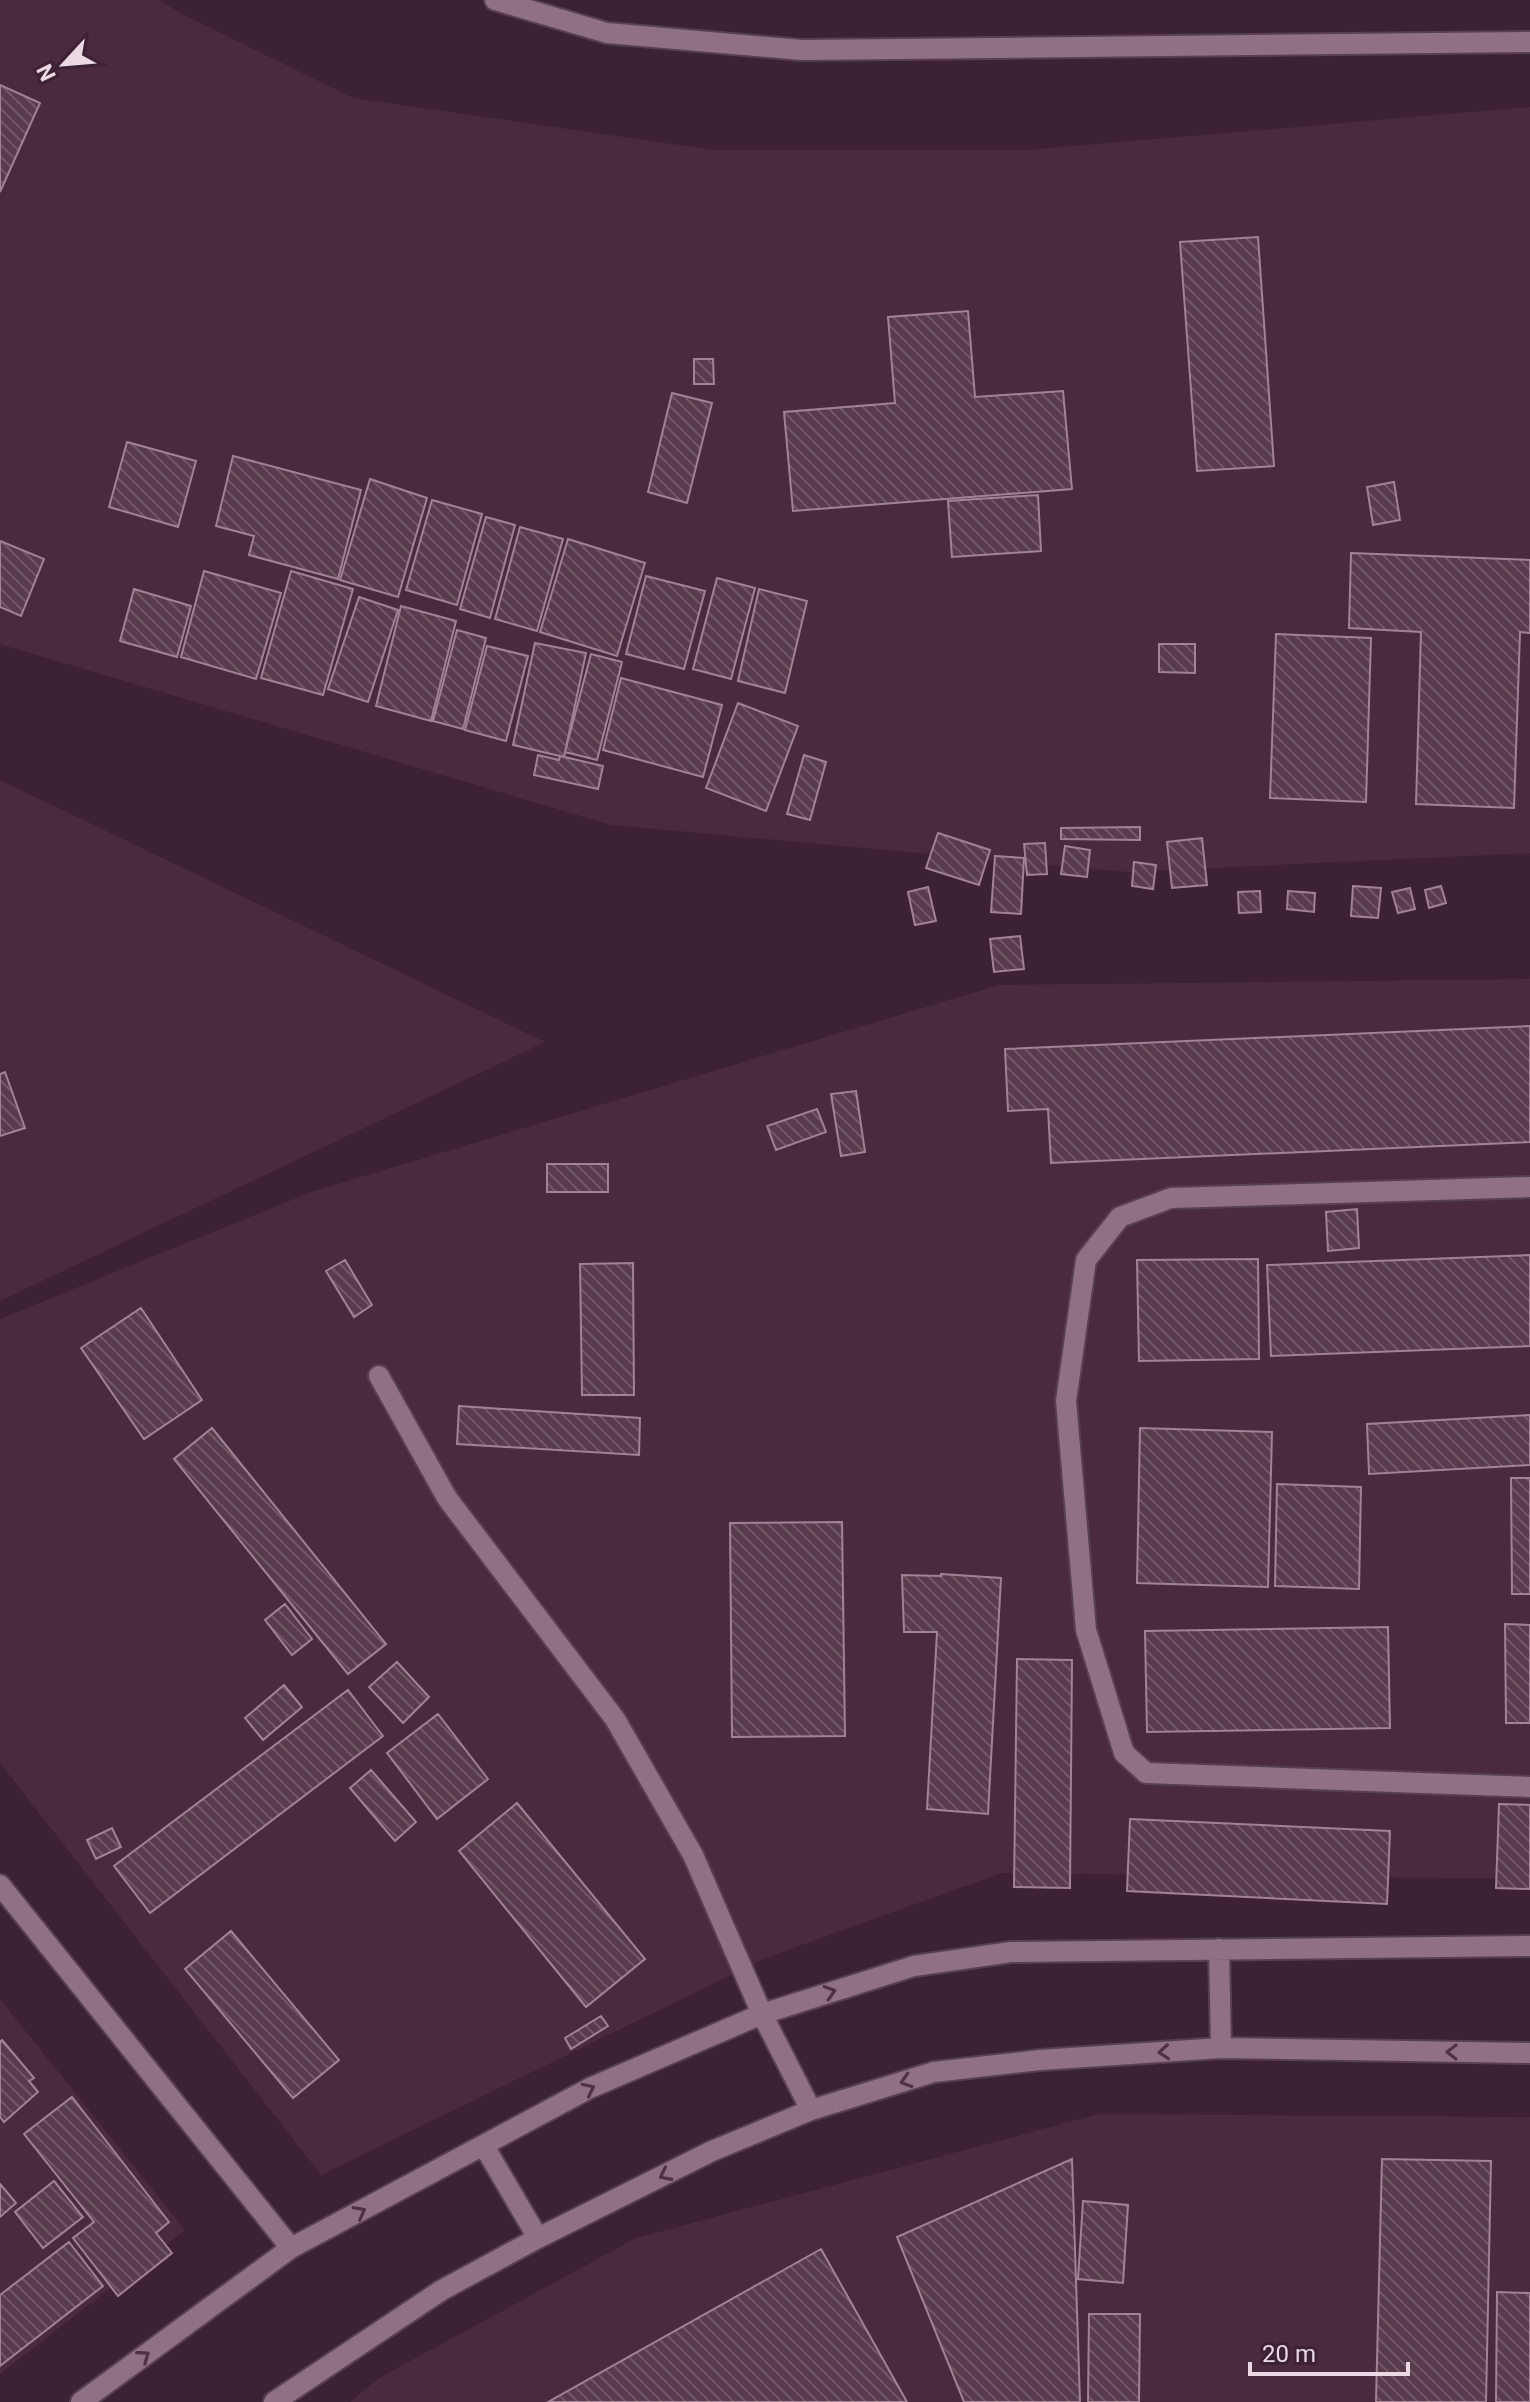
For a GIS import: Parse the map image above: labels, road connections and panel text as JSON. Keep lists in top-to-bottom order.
{
  "scale_bar": "20 m",
  "north": "bottom left"
}
